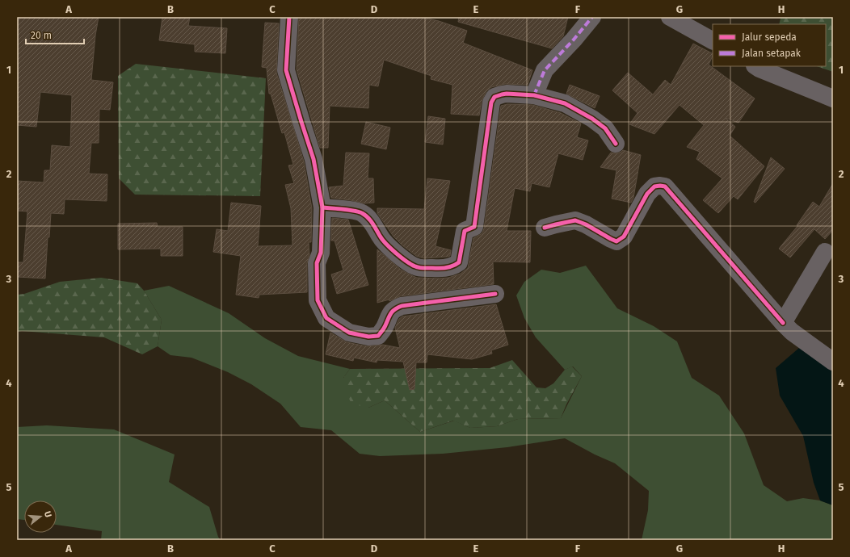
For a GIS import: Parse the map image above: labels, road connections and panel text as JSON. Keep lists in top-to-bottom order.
{
  "legend": ["Jalur sepeda", "Jalan setapak"],
  "scale_bar": "20 m",
  "north": "right",
  "grid": {
    "columns": [
      "A",
      "B",
      "C",
      "D",
      "E",
      "F",
      "G",
      "H"
    ],
    "rows": [
      "1",
      "2",
      "3",
      "4",
      "5"
    ]
  }
}
